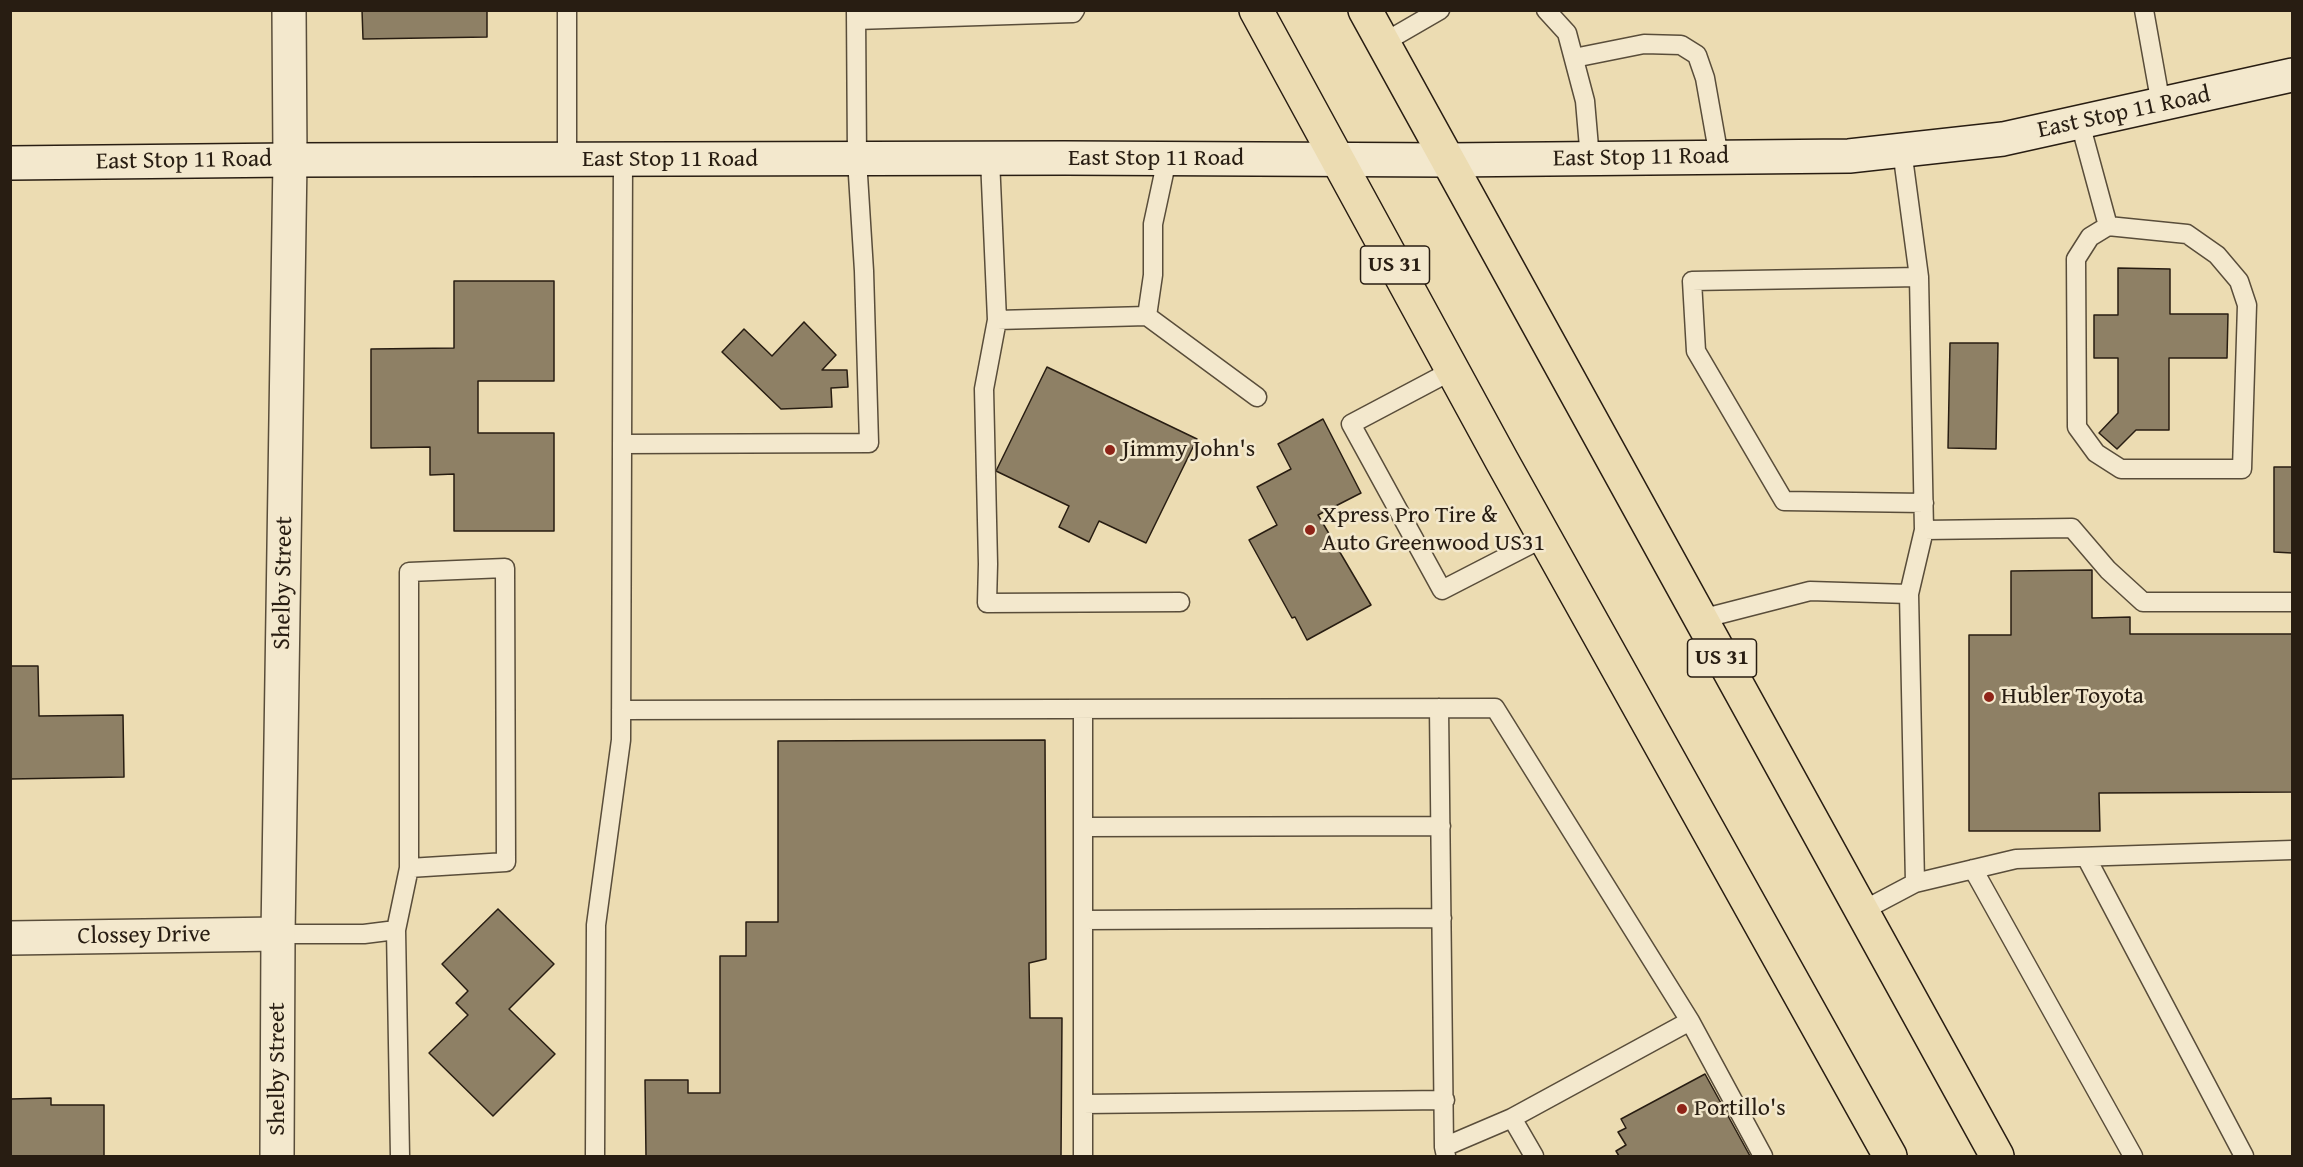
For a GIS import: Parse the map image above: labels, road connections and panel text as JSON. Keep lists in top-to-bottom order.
{
  "streets": {
    "main road": [
      "East Stop 11 Road",
      "US 31",
      "Shelby Street",
      "Clossey Drive"
    ]
  },
  "crossings": [
    ["East Stop 11 Road", "US 31"],
    ["East Stop 11 Road", "Shelby Street"],
    ["Shelby Street", "Clossey Drive"]
  ],
  "places": [
    "Jimmy John's",
    "Xpress Pro Tire & Auto Greenwood US31",
    "Hubler Toyota",
    "Portillo's"
  ]
}
